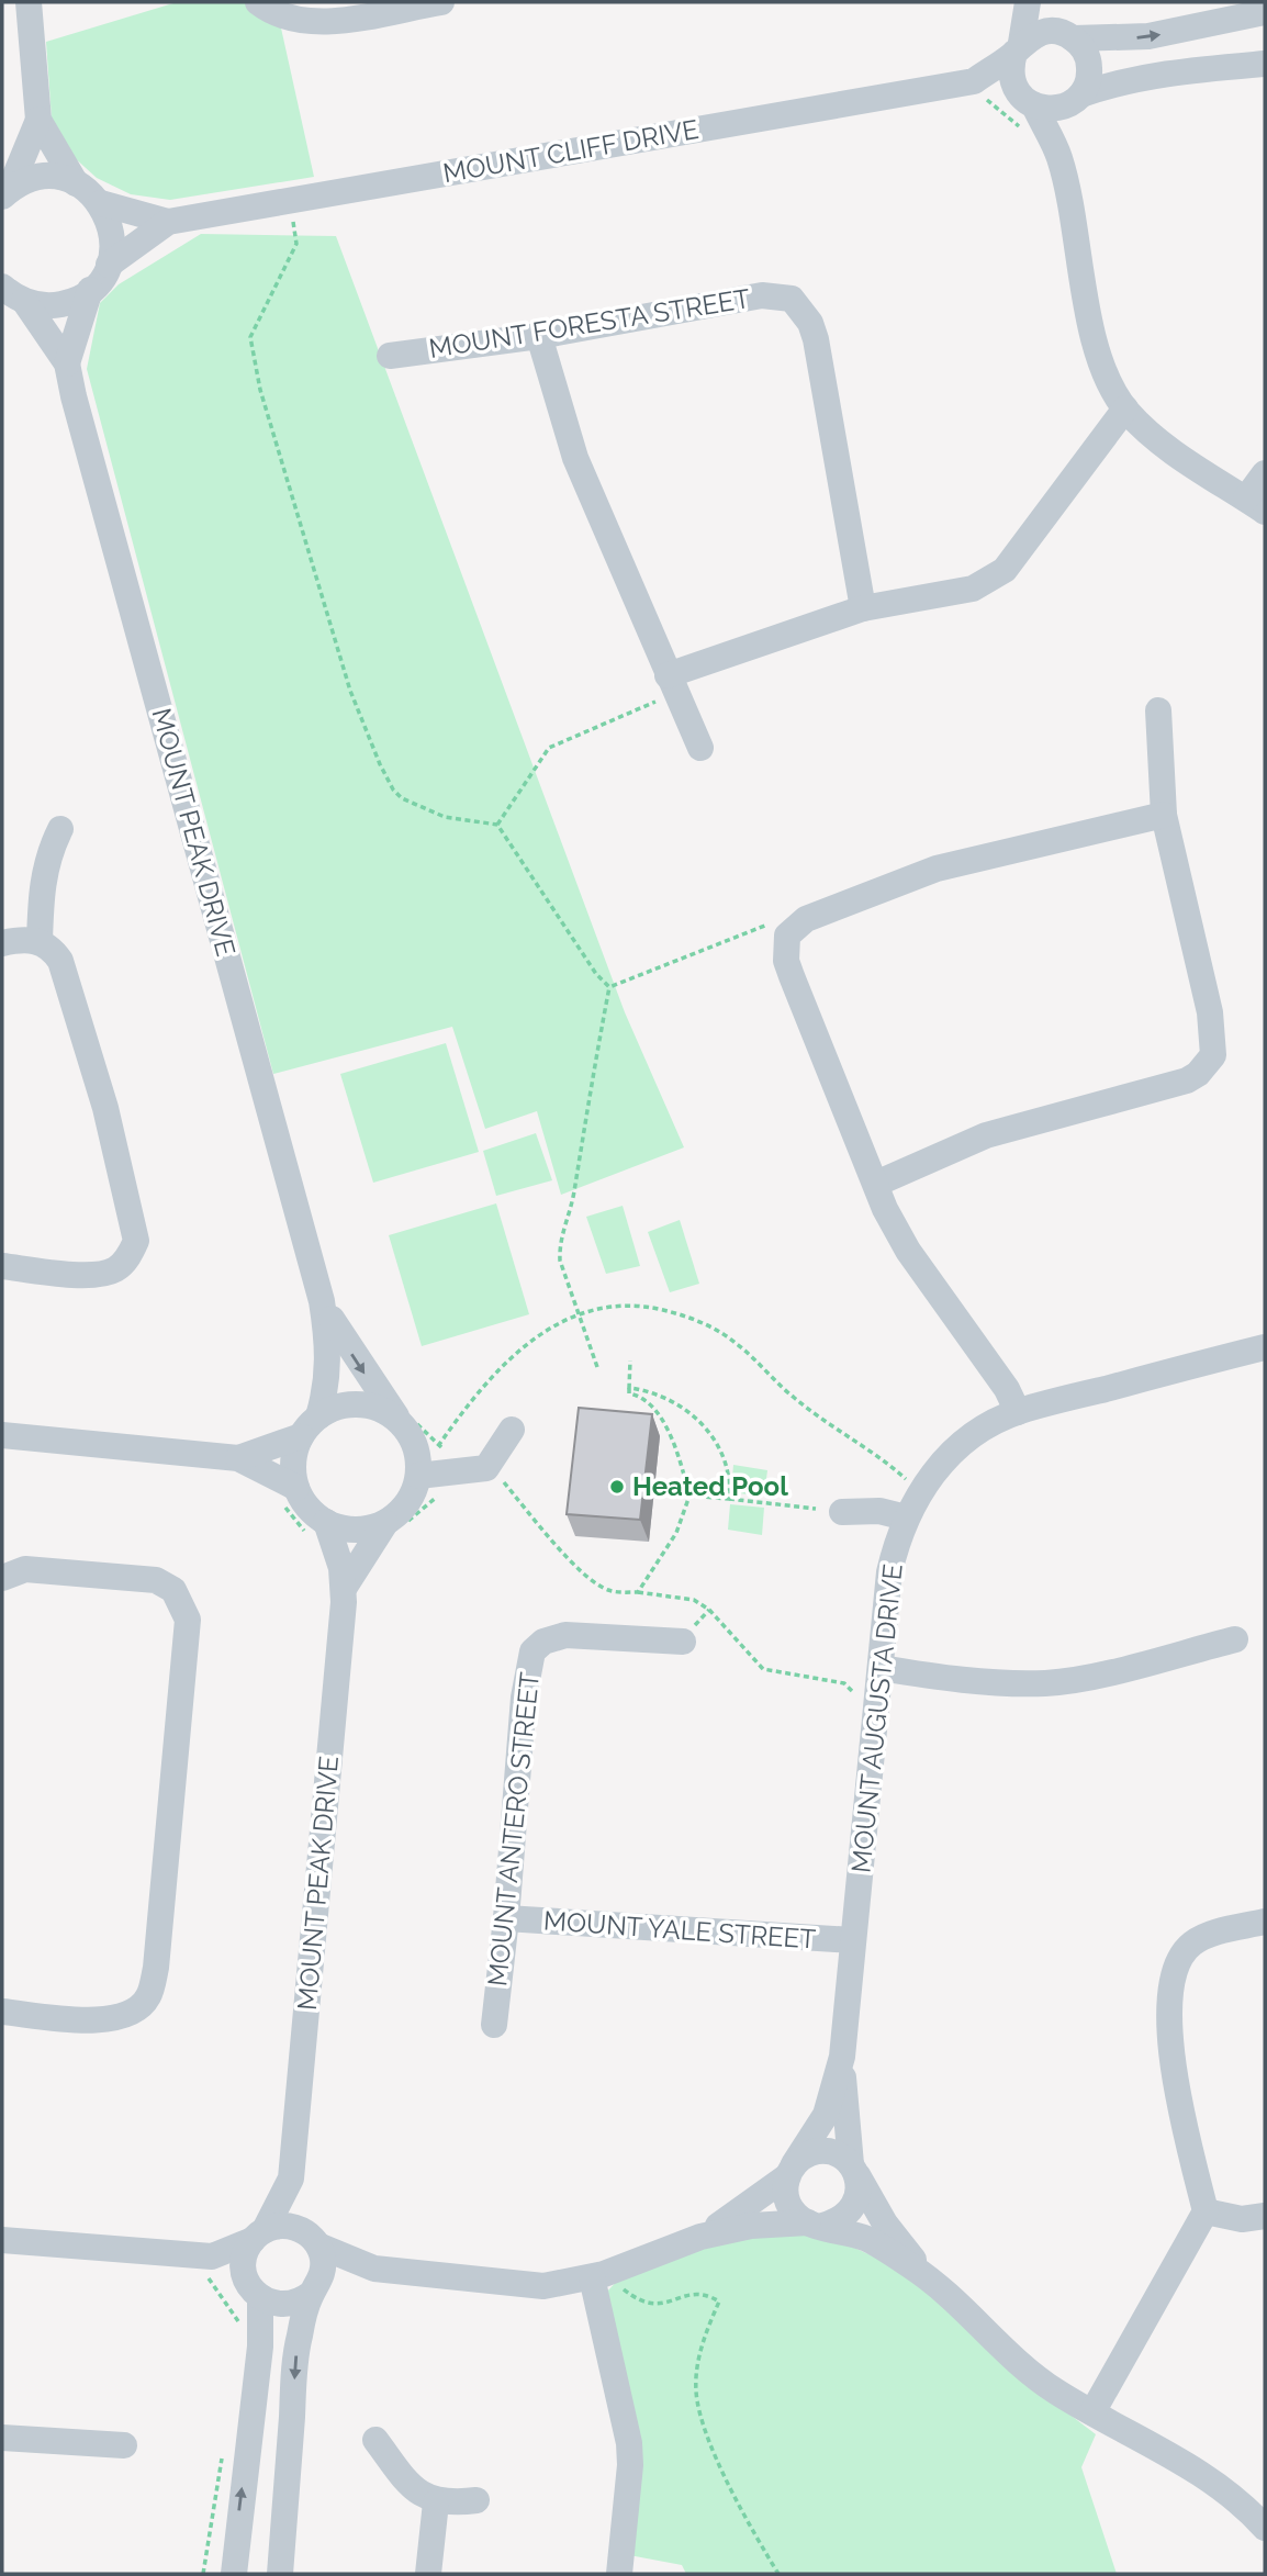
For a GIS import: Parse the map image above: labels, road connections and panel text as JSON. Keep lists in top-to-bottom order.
{
  "streets": {
    "street": [
      "MOUNT CLIFF DRIVE",
      "MOUNT FORESTA STREET",
      "MOUNT PEAK DRIVE",
      "MOUNT AUGUSTA DRIVE",
      "MOUNT ANTERO STREET",
      "MOUNT YALE STREET"
    ]
  },
  "crossings": [
    ["MOUNT CLIFF DRIVE", "MOUNT PEAK DRIVE"],
    ["MOUNT PEAK DRIVE", "MOUNT AUGUSTA DRIVE"],
    ["MOUNT AUGUSTA DRIVE", "MOUNT YALE STREET"],
    ["MOUNT ANTERO STREET", "MOUNT YALE STREET"]
  ],
  "places": ["Heated Pool"]
}
